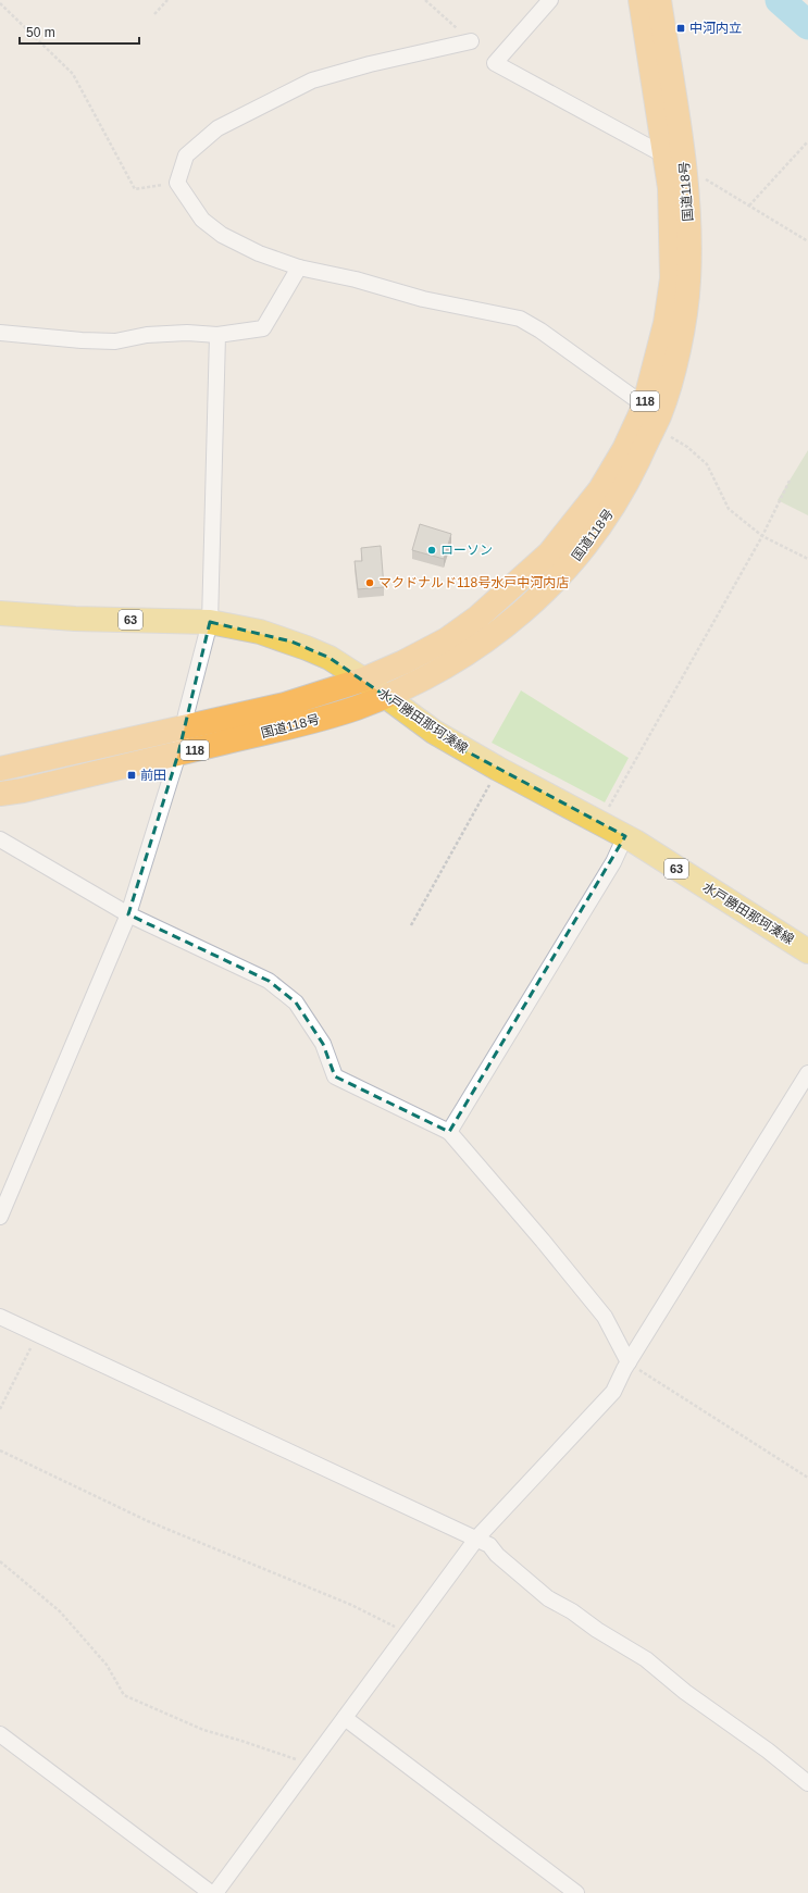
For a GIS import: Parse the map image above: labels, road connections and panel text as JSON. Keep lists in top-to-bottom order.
{
  "streets": {
    "highway": ["国道118号", "118"],
    "main road": ["63", "水戸勝田那珂湊線"]
  },
  "crossings": [
    ["国道118号", "水戸勝田那珂湊線"]
  ],
  "places": {
    "transit": ["中河内立", "前田"],
    "other": ["ローソン", "マクドナルド118号水戸中河内店"]
  },
  "scale_bar": "50 m"
}
